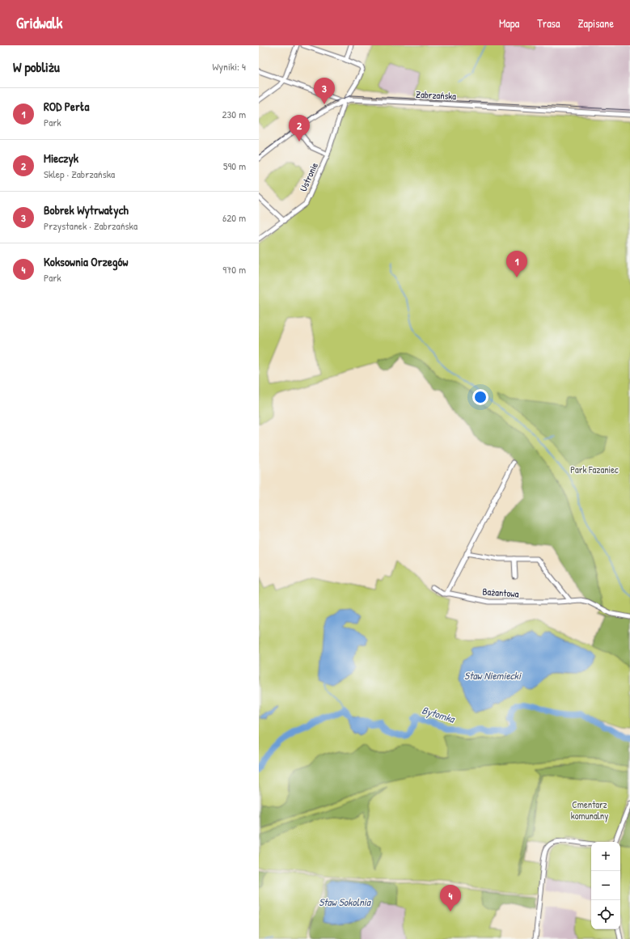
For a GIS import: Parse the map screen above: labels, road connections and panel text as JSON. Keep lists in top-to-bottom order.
{
  "streets": {
    "street": ["Zabrzańska", "Ustronie", "Bażantowa"]
  },
  "crossings": [
    ["Zabrzańska", "Ustronie"]
  ],
  "water": ["Staw Niemiecki", "Bytomka", "Staw Sokolnia"],
  "parks": ["Park Fazaniec", "Cmentarz komunalny"],
  "page": {
    "header": "Gridwalk",
    "nav": ["Mapa", "Trasa", "Zapisane"],
    "heading": ["W pobliżu", "Wyniki: 4"],
    "pins": [
      "3",
      "2",
      "1",
      "4"
    ],
    "list": [
      {
        "mark": "1",
        "name": "ROD Perła",
        "note": "Park",
        "value": "230 m"
      },
      {
        "mark": "2",
        "name": "Mieczyk",
        "note": "Sklep · Zabrzańska",
        "value": "590 m"
      },
      {
        "mark": "3",
        "name": "Bobrek Wytrwałych",
        "note": "Przystanek · Zabrzańska",
        "value": "620 m"
      },
      {
        "mark": "4",
        "name": "Koksownia Orzegów",
        "note": "Park",
        "value": "970 m"
      }
    ],
    "map_buttons": ["+", "−"]
  }
}
